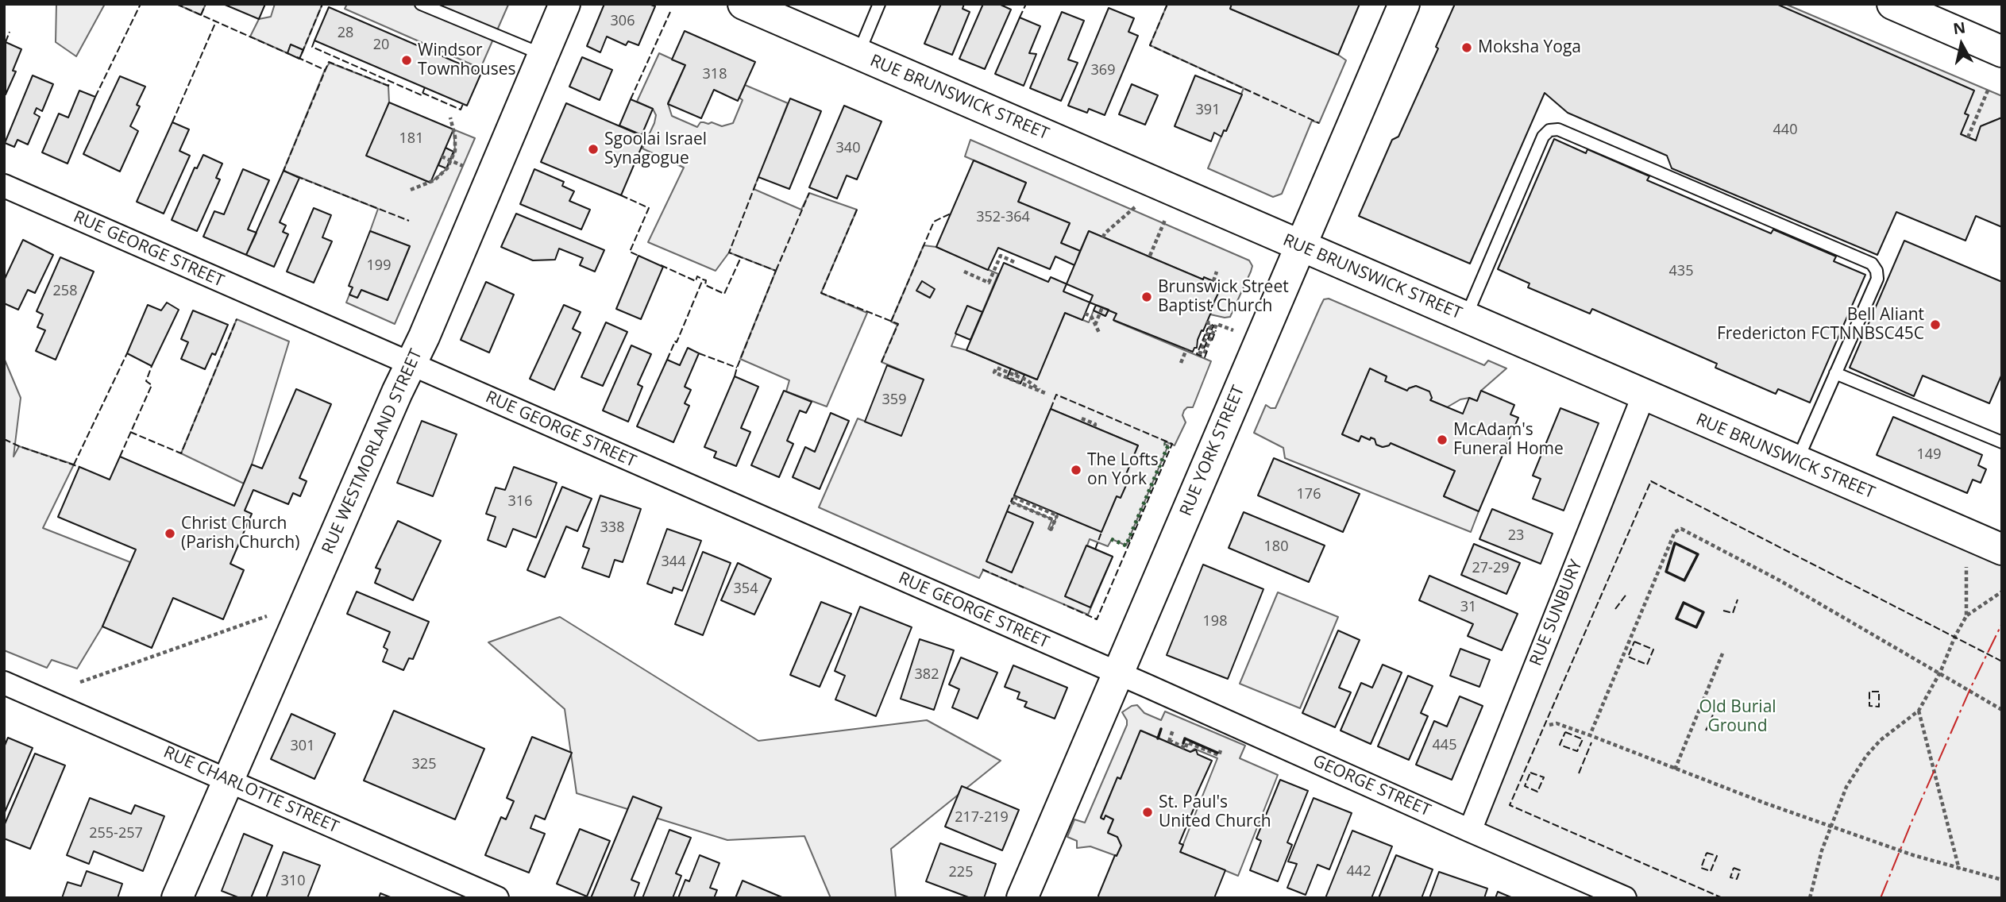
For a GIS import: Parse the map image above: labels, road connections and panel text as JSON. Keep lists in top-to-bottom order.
{
  "streets": {
    "street": [
      "RUE BRUNSWICK STREET",
      "RUE GEORGE STREET",
      "RUE YORK STREET",
      "RUE WESTMORLAND STREET",
      "RUE SUNBURY",
      "GEORGE STREET",
      "RUE CHARLOTTE STREET"
    ]
  },
  "crossings": [
    ["RUE BRUNSWICK STREET", "RUE YORK STREET"],
    ["RUE BRUNSWICK STREET", "RUE SUNBURY"],
    ["RUE GEORGE STREET", "RUE YORK STREET"],
    ["RUE GEORGE STREET", "RUE WESTMORLAND STREET"],
    ["RUE GEORGE STREET", "GEORGE STREET"],
    ["RUE YORK STREET", "GEORGE STREET"],
    ["RUE WESTMORLAND STREET", "RUE CHARLOTTE STREET"],
    ["RUE SUNBURY", "GEORGE STREET"]
  ],
  "parks": ["Old Burial Ground"],
  "places": [
    "Moksha Yoga",
    "Windsor Townhouses",
    "Sgoolai Israel Synagogue",
    "Brunswick Street Baptist Church",
    "Bell Aliant Fredericton FCTNNBSC45C",
    "McAdam's Funeral Home",
    "The Lofts on York",
    "Christ Church (Parish Church)",
    "St. Paul's United Church"
  ],
  "house_numbers": [
    "306",
    "28",
    "20",
    "369",
    "318",
    "391",
    "440",
    "181",
    "340",
    "352-364",
    "199",
    "435",
    "258",
    "359",
    "149",
    "176",
    "316",
    "338",
    "23",
    "180",
    "344",
    "27-29",
    "354",
    "31",
    "198",
    "382",
    "445",
    "301",
    "325",
    "217-219",
    "255-257",
    "442",
    "225",
    "310"
  ],
  "north": "top"
}
